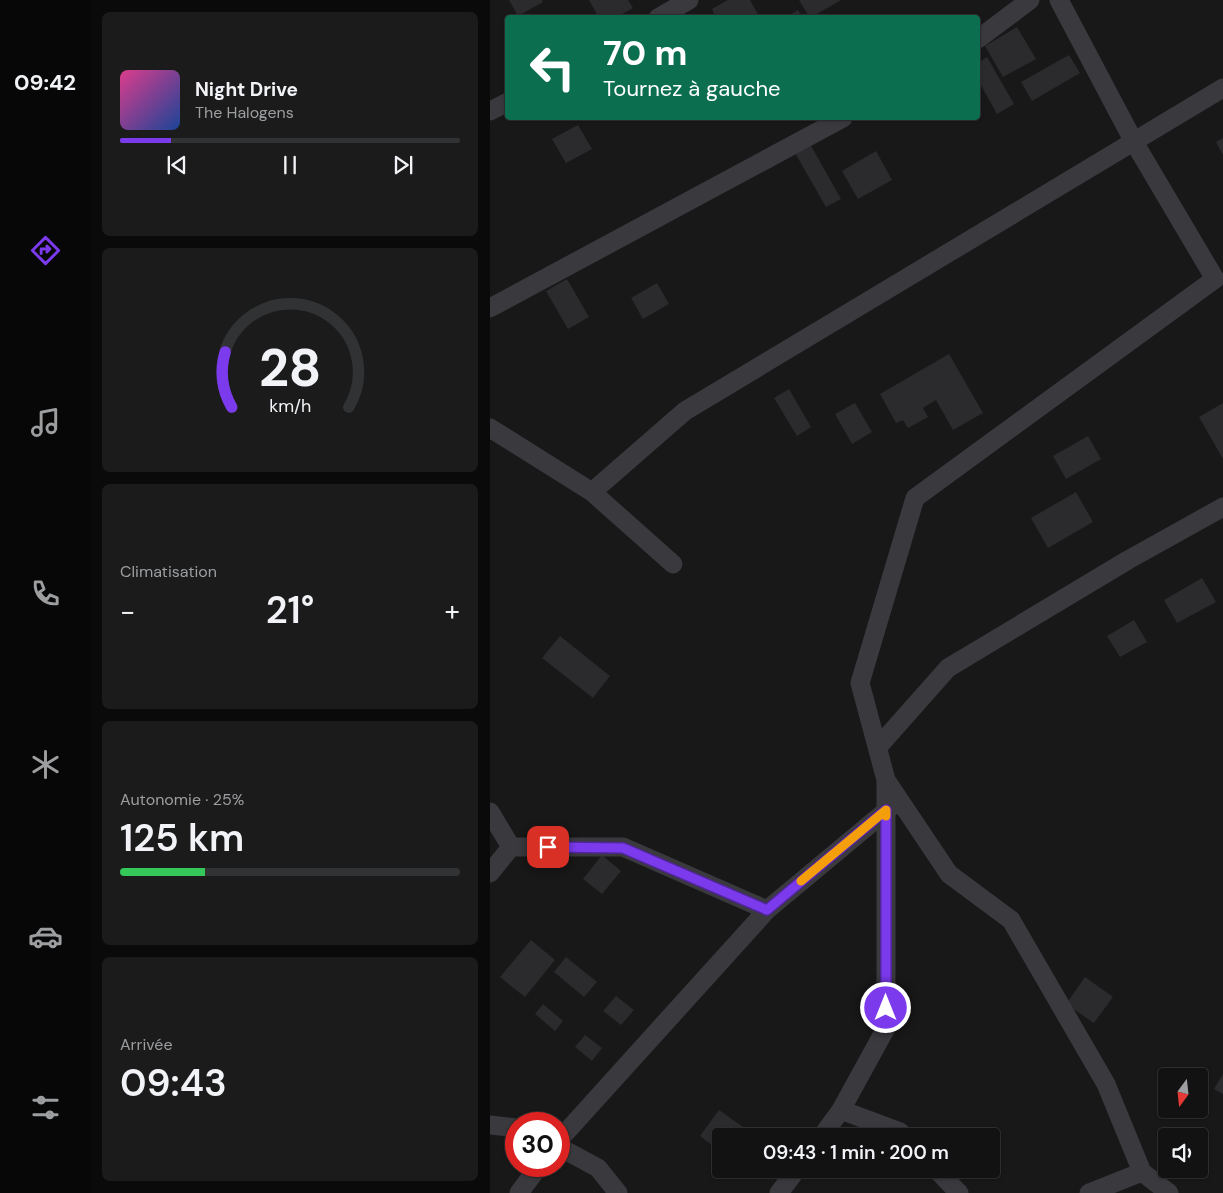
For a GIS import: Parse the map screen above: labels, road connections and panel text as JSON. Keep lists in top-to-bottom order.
{
  "north": "bottom",
  "page": {
    "tabs": "09:42",
    "turn": ["70 m", "Tournez à gauche"],
    "song": ["Night Drive", "The Halogens"],
    "tile": [
      "Climatisation",
      ["Autonomie · 25%", "125 km"],
      ["Arrivée", "09:43"]
    ],
    "heat": ["−", "21°", "+"],
    "limit": "30",
    "trip": "09:43 · 1 min · 200 m",
    "gauge": ["28", "km/h"]
  }
}
